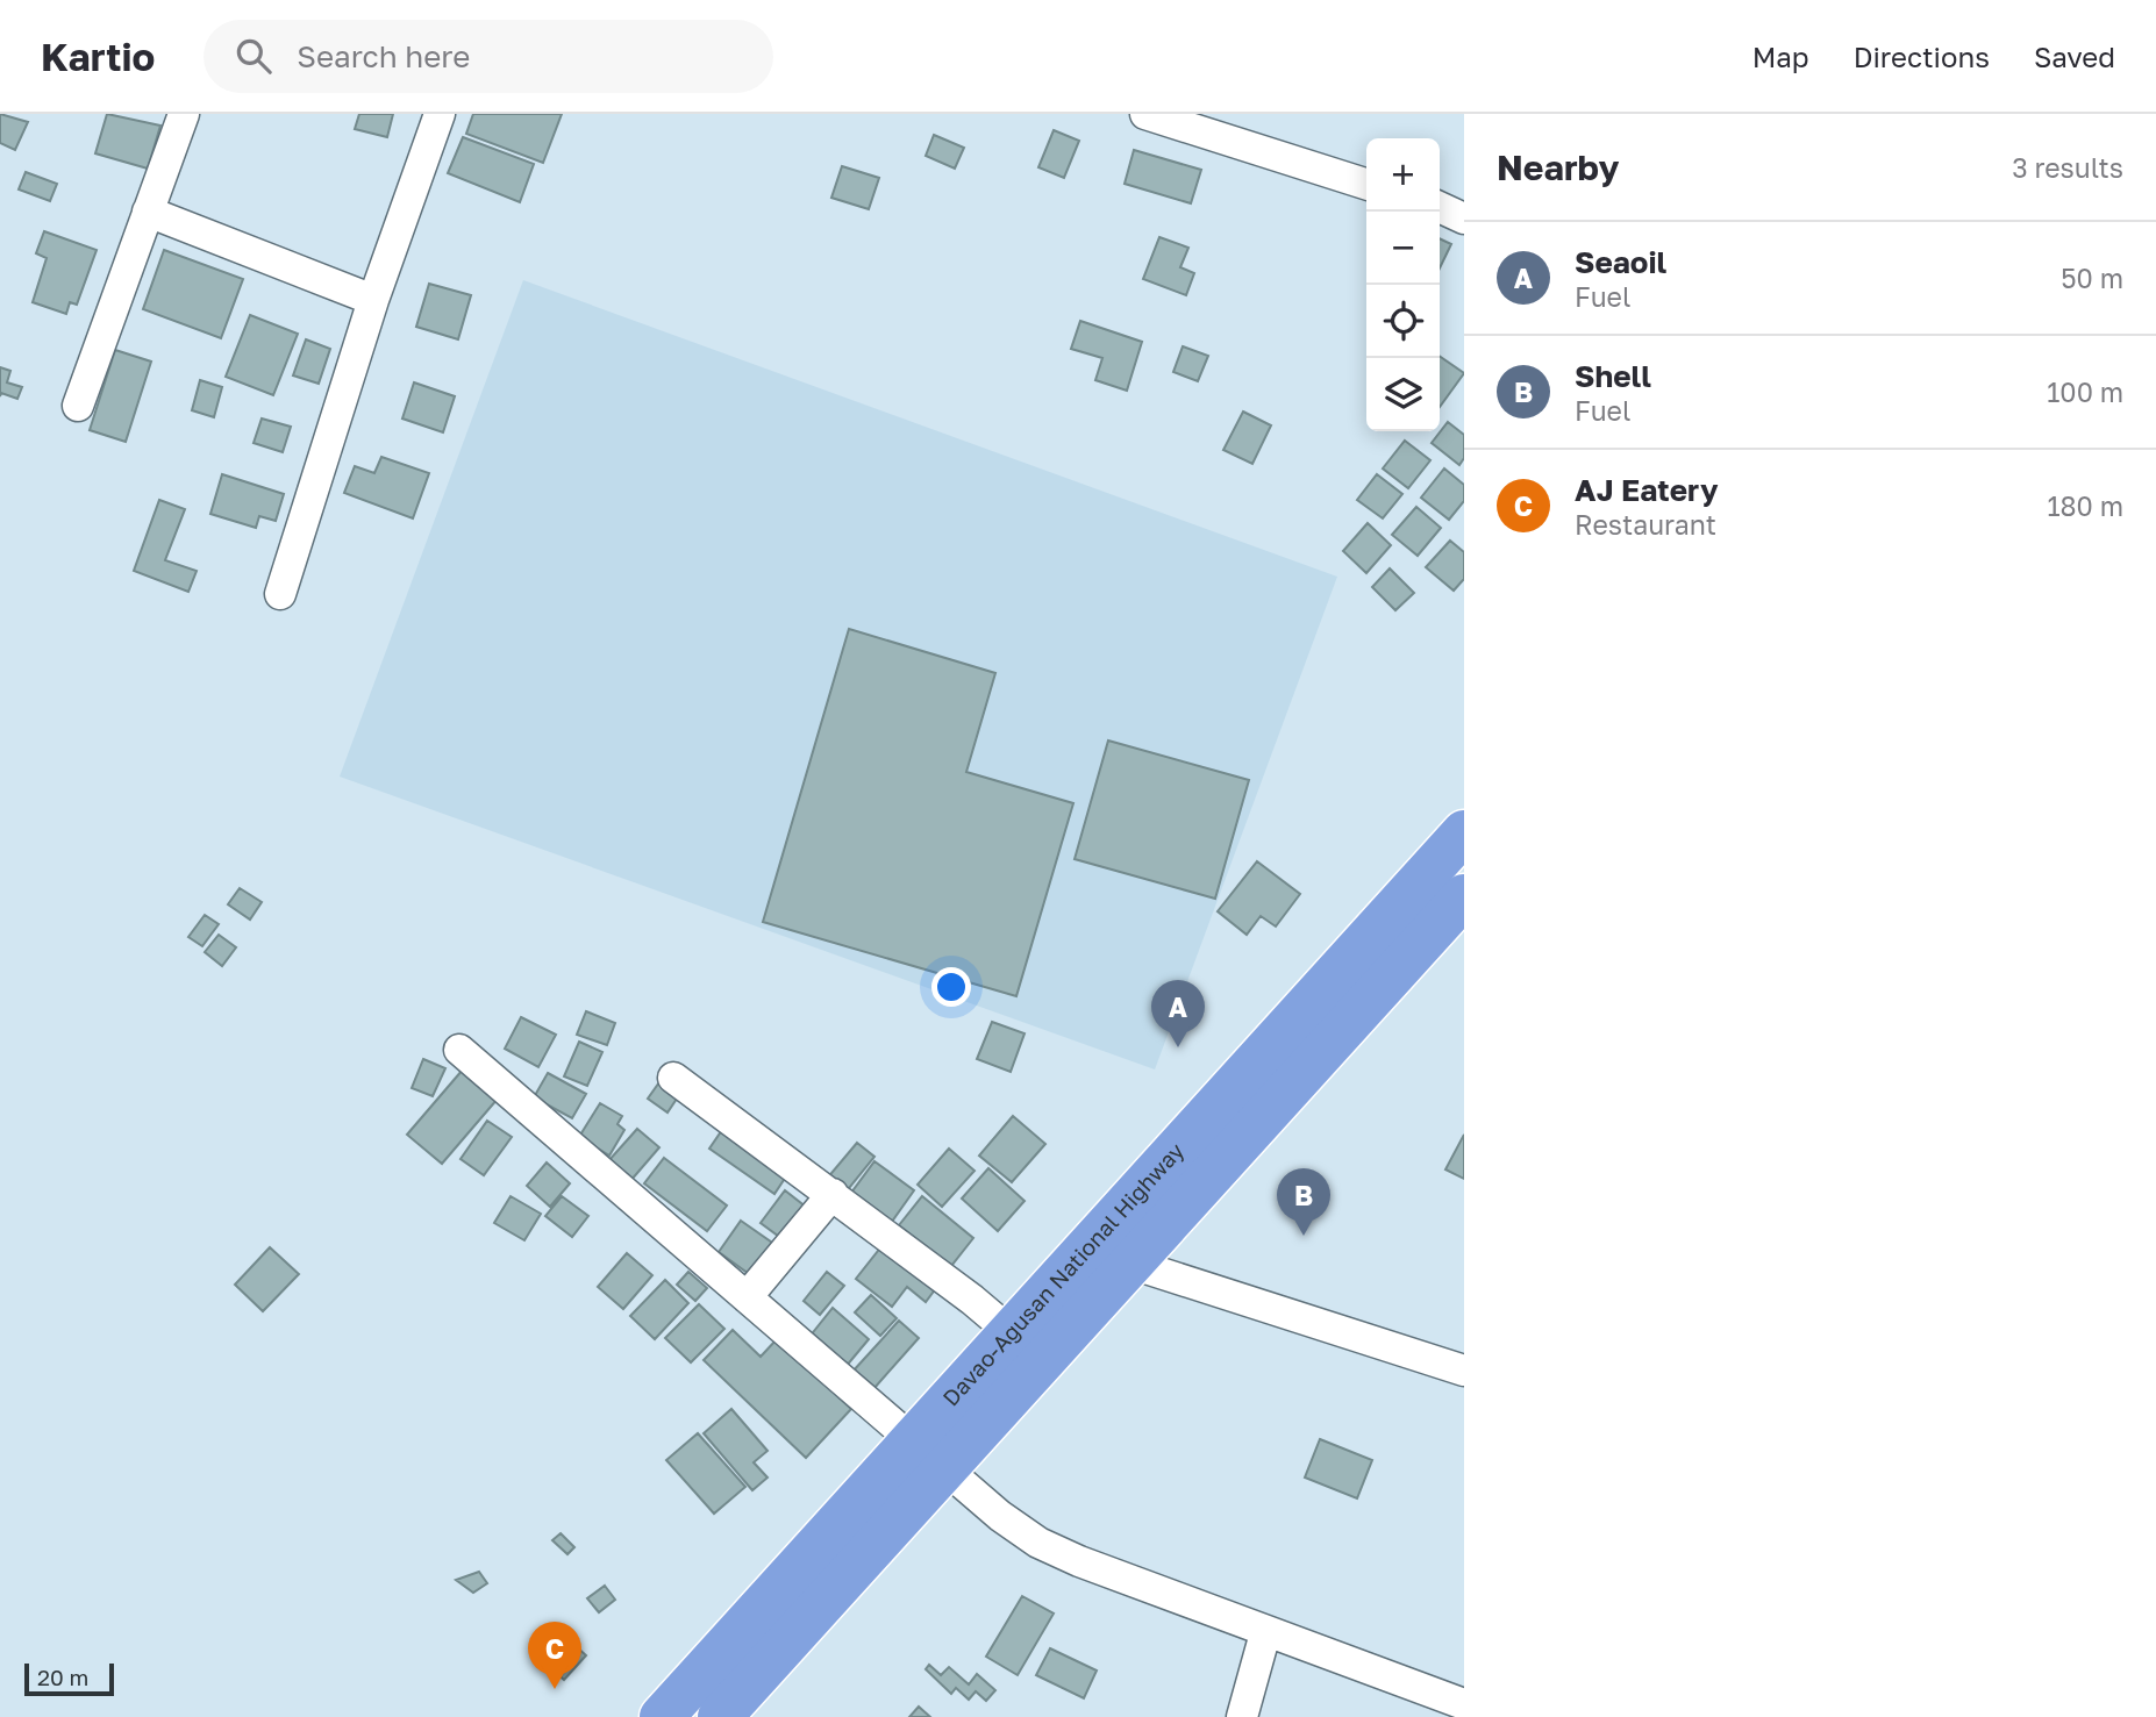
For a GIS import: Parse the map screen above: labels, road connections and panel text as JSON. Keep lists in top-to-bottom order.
{
  "streets": {
    "highway": ["Davao-Agusan National Highway"]
  },
  "scale_bar": "20 m",
  "page": {
    "header": "Kartio",
    "search": "Search here",
    "nav": ["Map", "Directions", "Saved"],
    "heading": ["Nearby", "3 results"],
    "map_buttons": ["+", "−"],
    "list": [
      {
        "mark": "A",
        "name": "Seaoil",
        "note": "Fuel",
        "value": "50 m"
      },
      {
        "mark": "B",
        "name": "Shell",
        "note": "Fuel",
        "value": "100 m"
      },
      {
        "mark": "C",
        "name": "AJ Eatery",
        "note": "Restaurant",
        "value": "180 m"
      }
    ],
    "pins": ["A", "B", "C"],
    "scale": "20 m"
  }
}
